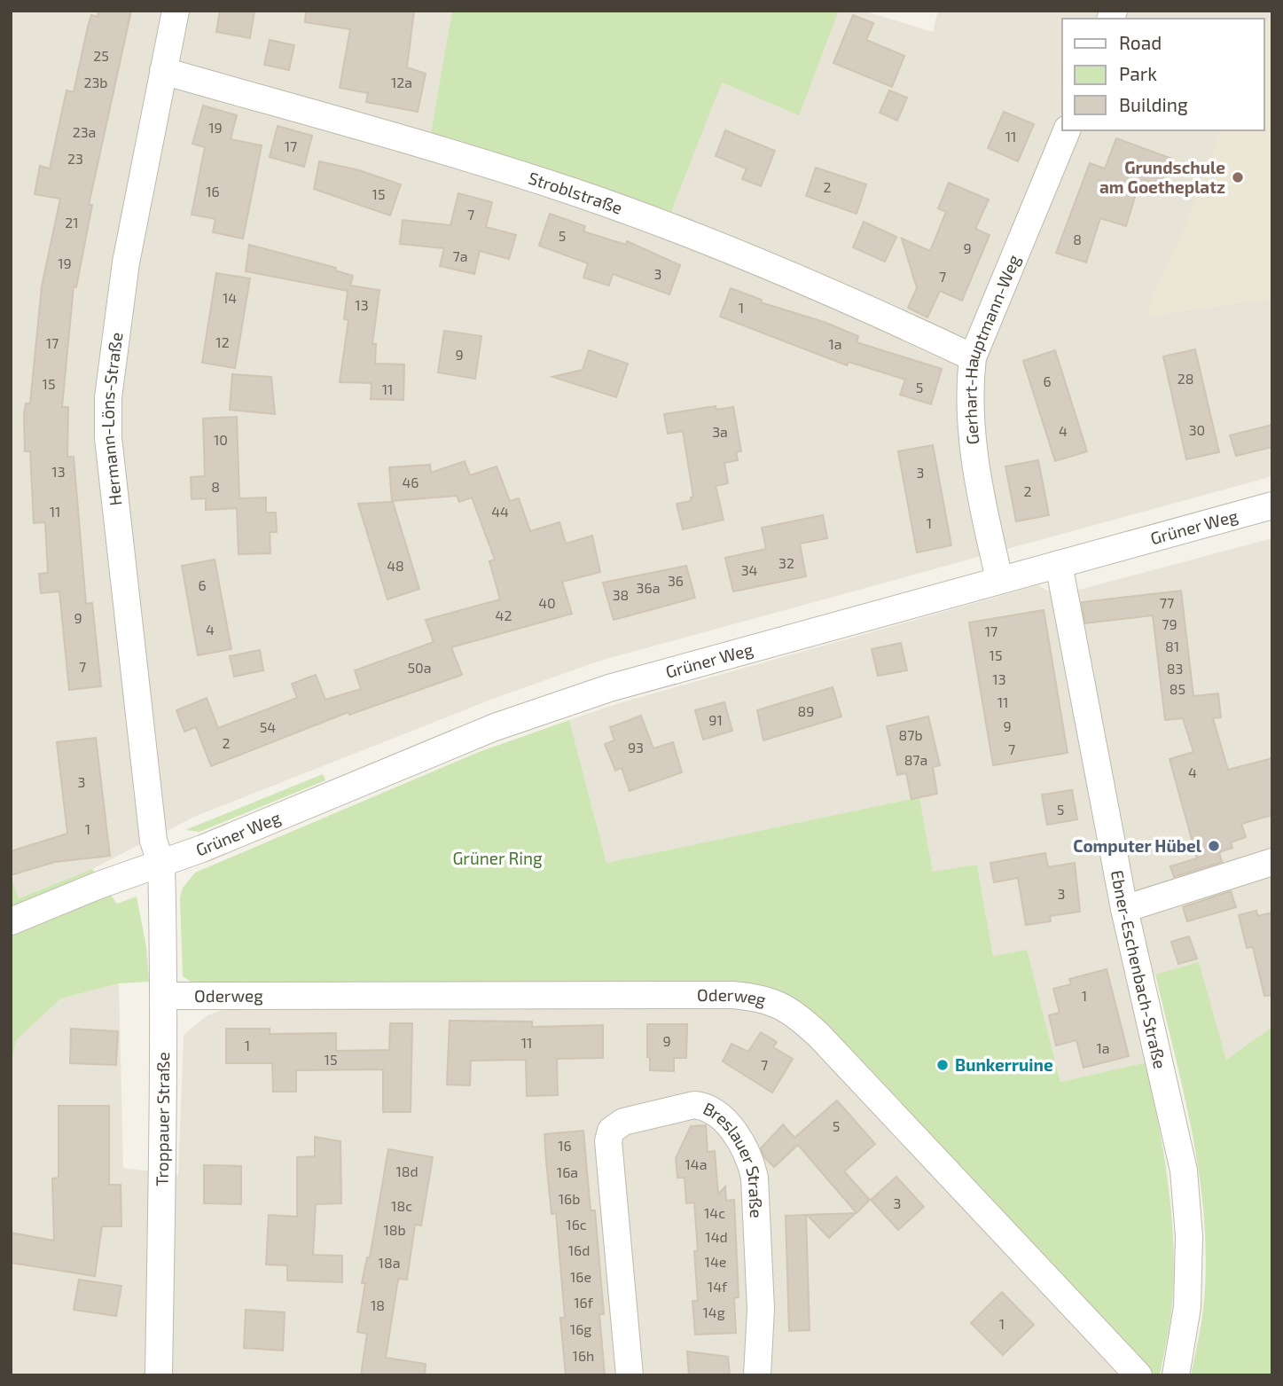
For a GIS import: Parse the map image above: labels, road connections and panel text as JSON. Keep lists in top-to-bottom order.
{
  "streets": {
    "street": [
      "Stroblstraße",
      "Gerhart-Hauptmann-Weg",
      "Hermann-Löns-Straße",
      "Grüner Weg",
      "Ebner-Eschenbach-Straße",
      "Oderweg",
      "Troppauer Straße",
      "Breslauer Straße"
    ]
  },
  "crossings": [
    ["Stroblstraße", "Gerhart-Hauptmann-Weg"],
    ["Stroblstraße", "Hermann-Löns-Straße"],
    ["Gerhart-Hauptmann-Weg", "Grüner Weg"],
    ["Hermann-Löns-Straße", "Grüner Weg"],
    ["Hermann-Löns-Straße", "Troppauer Straße"],
    ["Grüner Weg", "Ebner-Eschenbach-Straße"],
    ["Grüner Weg", "Troppauer Straße"],
    ["Oderweg", "Troppauer Straße"]
  ],
  "parks": ["Grüner Ring"],
  "places": ["Grundschule am Goetheplatz", "Computer Hübel", "Bunkerruine"],
  "house_numbers": [
    "25",
    "23b",
    "12a",
    "19",
    "23a",
    "11",
    "17",
    "23",
    "2",
    "16",
    "15",
    "7",
    "21",
    "5",
    "8",
    "9",
    "7a",
    "19",
    "3",
    "7",
    "14",
    "13",
    "1",
    "12",
    "17",
    "1a",
    "9",
    "28",
    "6",
    "15",
    "5",
    "11",
    "30",
    "4",
    "3a",
    "10",
    "13",
    "3",
    "46",
    "8",
    "2",
    "11",
    "44",
    "1",
    "32",
    "48",
    "34",
    "36",
    "6",
    "36a",
    "38",
    "40",
    "77",
    "42",
    "9",
    "79",
    "4",
    "17",
    "81",
    "15",
    "7",
    "50a",
    "83",
    "13",
    "85",
    "11",
    "89",
    "91",
    "9",
    "54",
    "87b",
    "2",
    "93",
    "7",
    "87a",
    "4",
    "3",
    "5",
    "1",
    "3",
    "1",
    "9",
    "11",
    "1",
    "1a",
    "15",
    "7",
    "5",
    "16",
    "14a",
    "18d",
    "16a",
    "16b",
    "3",
    "18c",
    "14c",
    "16c",
    "18b",
    "14d",
    "16d",
    "14e",
    "18a",
    "16e",
    "14f",
    "16f",
    "18",
    "14g",
    "1",
    "16g",
    "16h"
  ],
  "legend": ["Road", "Park", "Building"]
}
